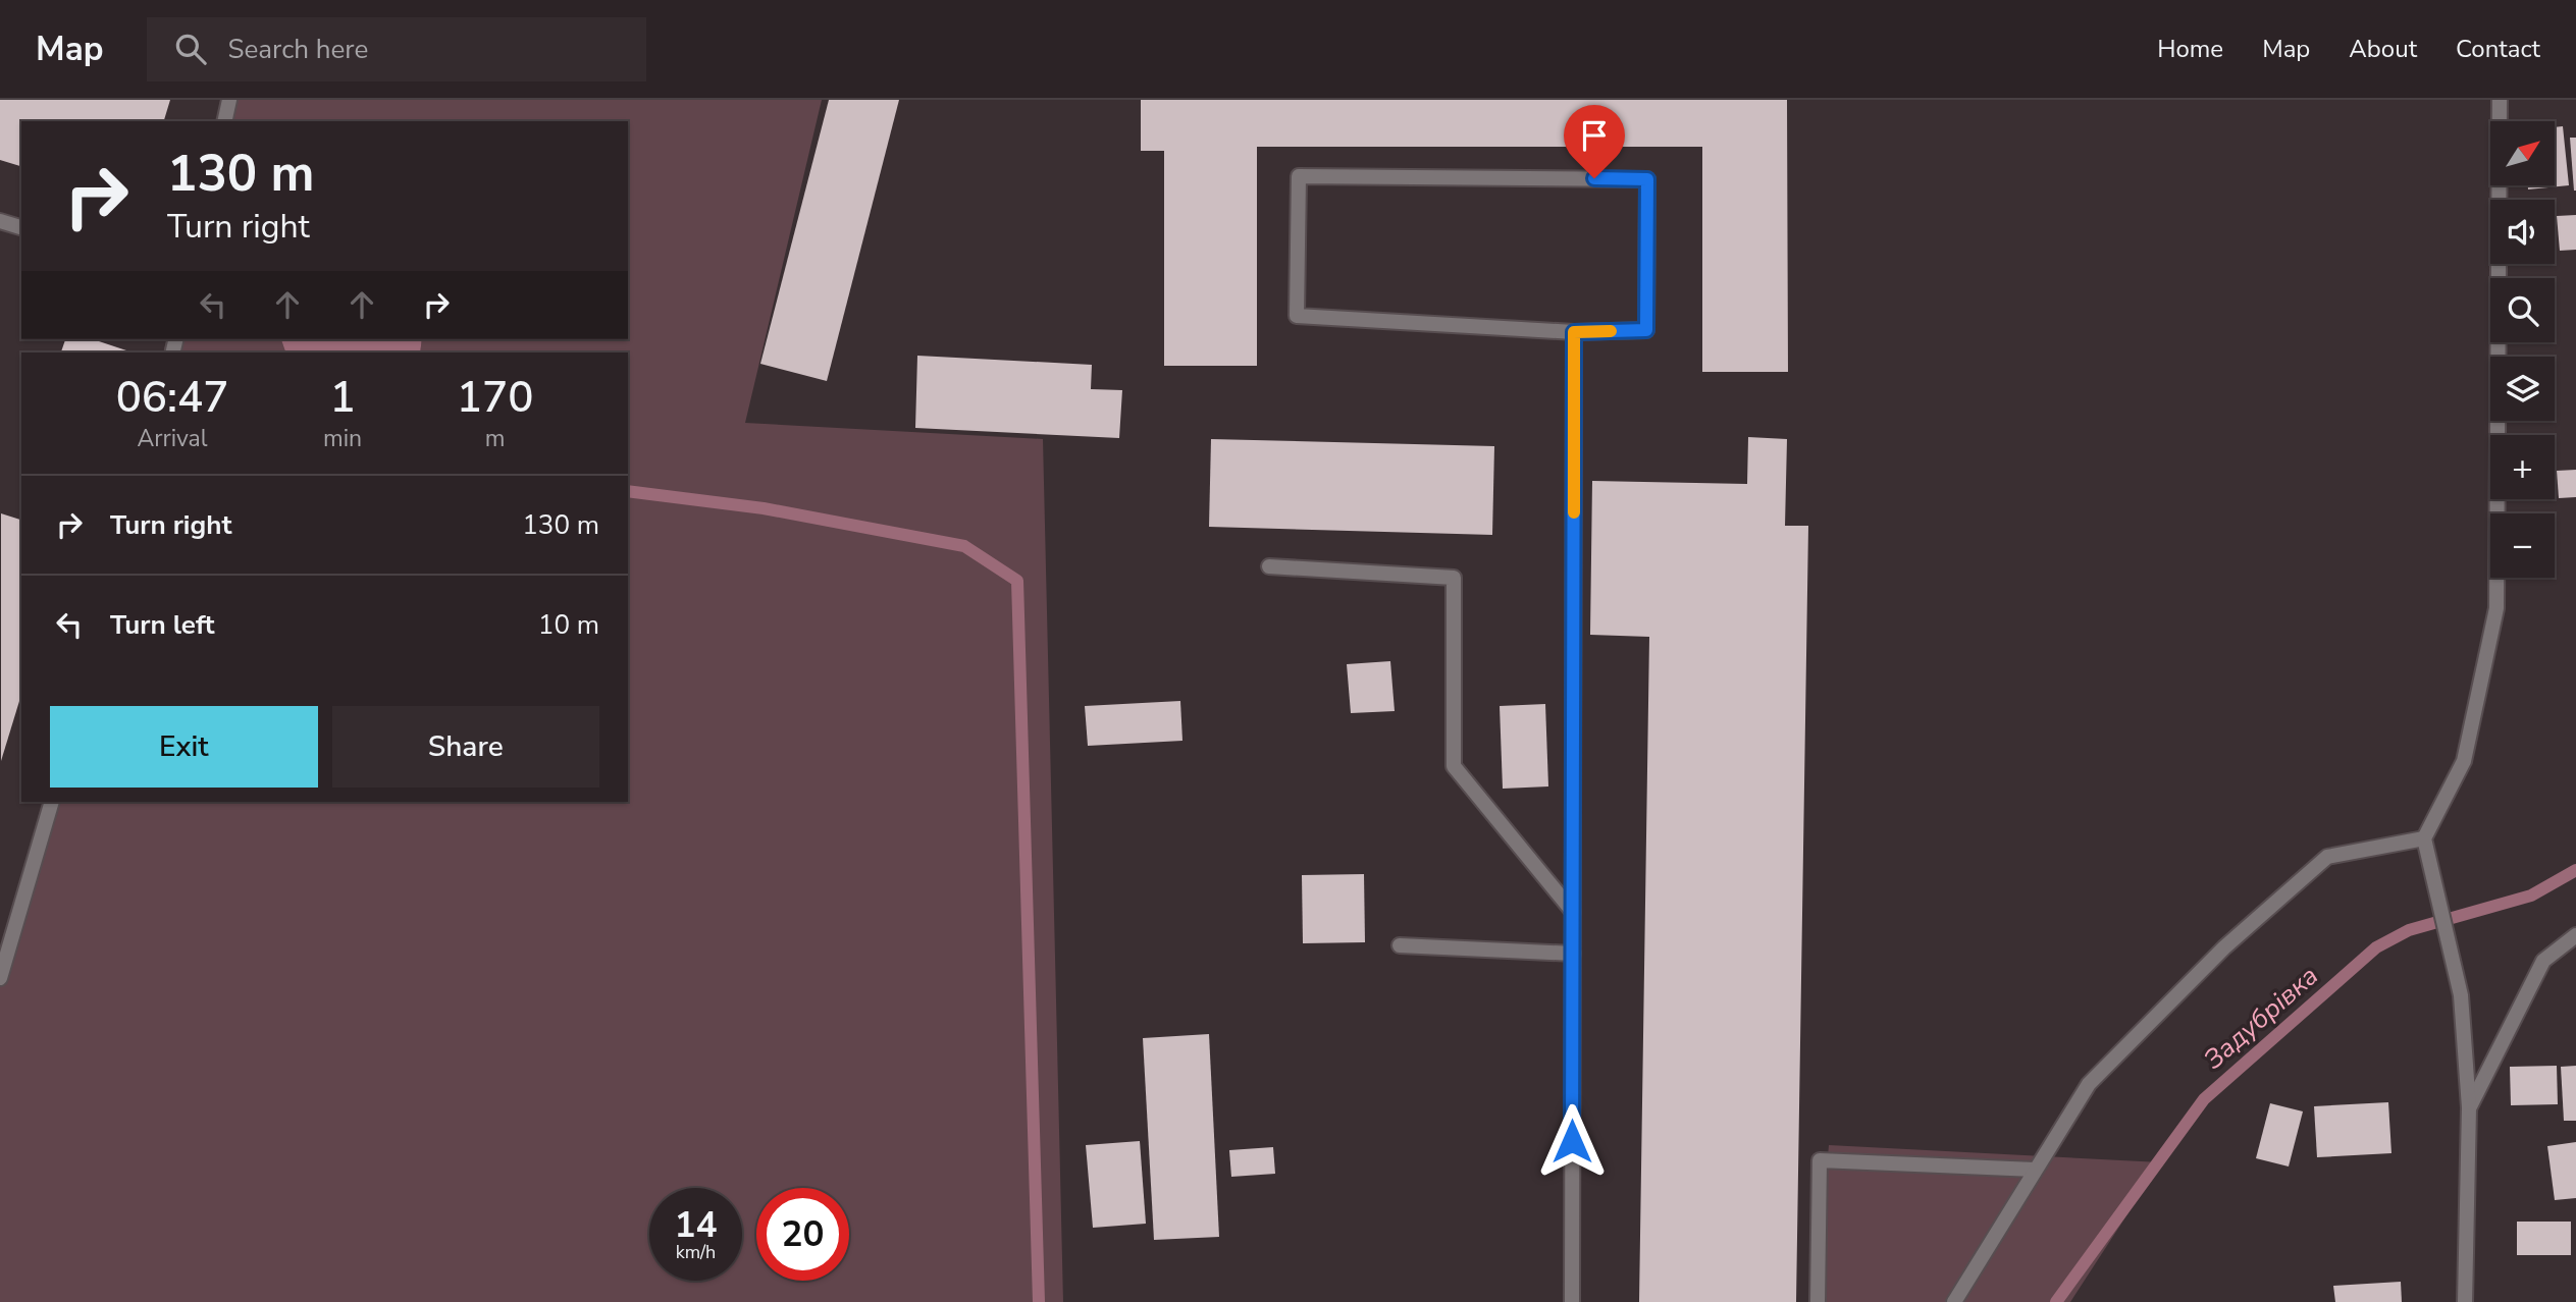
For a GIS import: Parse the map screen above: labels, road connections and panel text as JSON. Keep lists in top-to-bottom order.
{
  "water": ["Задубрівка"],
  "north": "top right",
  "page": {
    "header": "Map",
    "search": "Search here",
    "nav": [
      "Home",
      "Map",
      "About",
      "Contact"
    ],
    "map_buttons": ["+", "−"],
    "turn": ["130 m", "Turn right"],
    "eta": [
      "06:47",
      "Arrival",
      "1",
      "min",
      "170",
      "m"
    ],
    "list": [
      {
        "name": "Turn right",
        "value": "130 m"
      },
      {
        "name": "Turn left",
        "value": "10 m"
      }
    ],
    "buttons": ["Exit", "Share"],
    "speed": "14 km/h",
    "limit": "20"
  }
}
